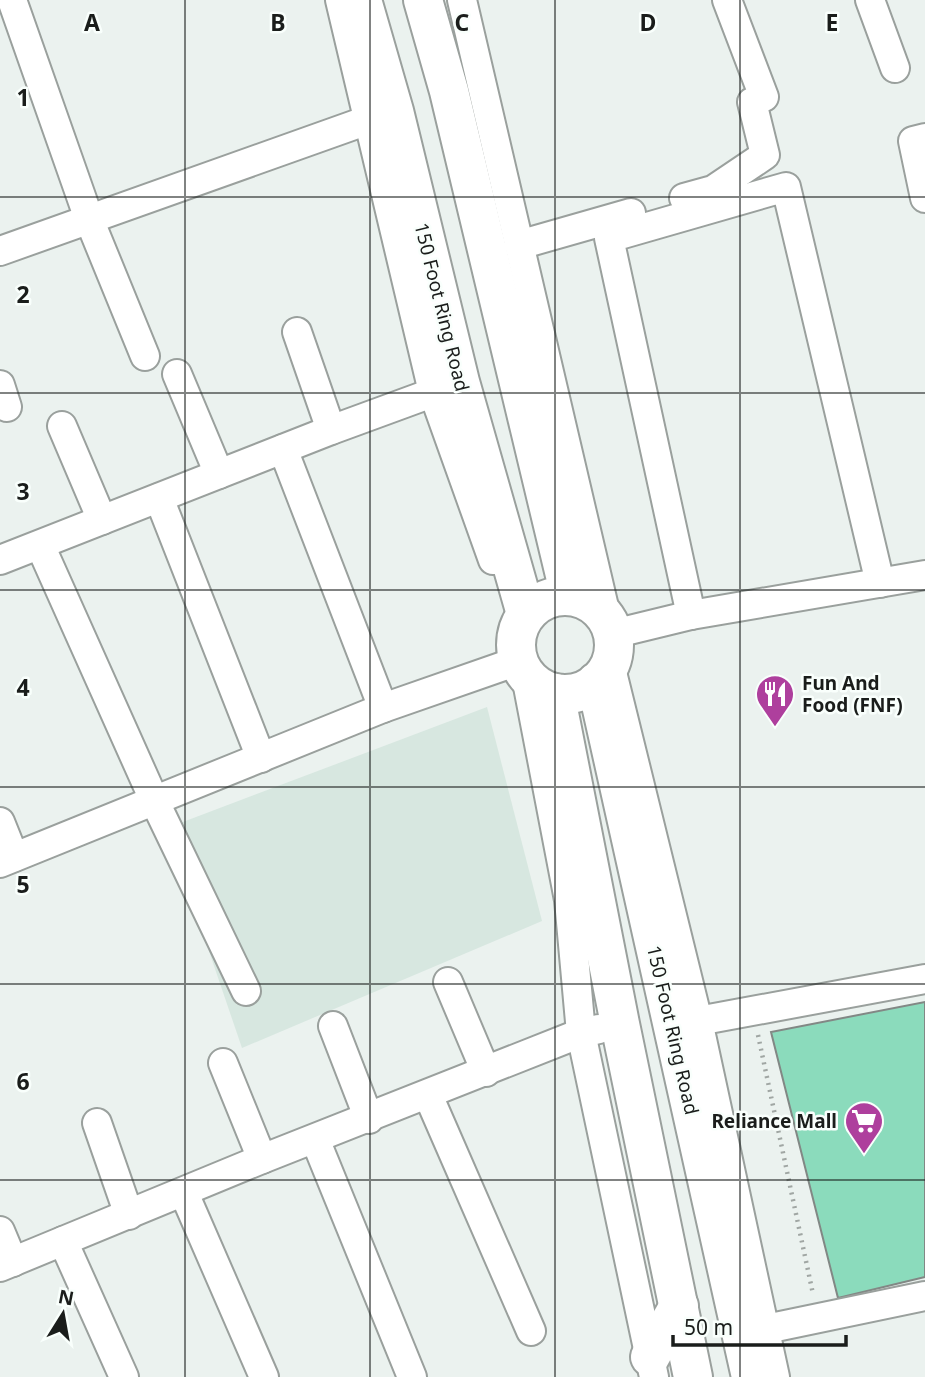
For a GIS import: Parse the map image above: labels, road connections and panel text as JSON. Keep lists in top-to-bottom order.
{
  "streets": {
    "highway": ["150 Foot Ring Road"]
  },
  "places": {
    "restaurant": ["Fun And Food (FNF)"],
    "supermarket": ["Reliance Mall"]
  },
  "scale_bar": "50 m",
  "north": "top",
  "grid": {
    "columns": [
      "A",
      "B",
      "C",
      "D",
      "E"
    ],
    "rows": [
      "1",
      "2",
      "3",
      "4",
      "5",
      "6"
    ]
  }
}
